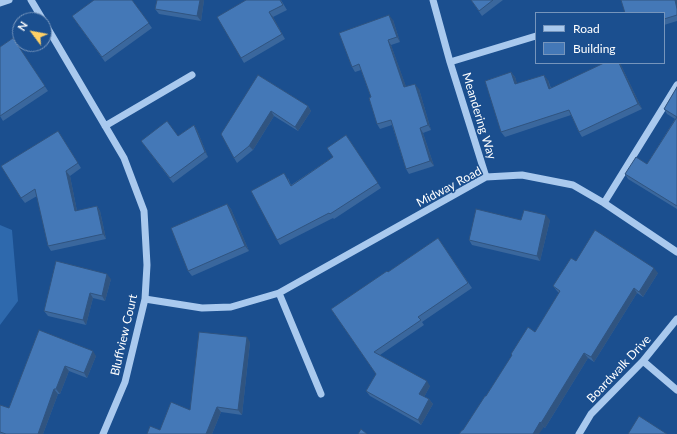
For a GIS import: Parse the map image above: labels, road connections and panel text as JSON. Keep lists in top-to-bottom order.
{
  "streets": {
    "street": [
      "Meandering Way",
      "Midway Road",
      "Bluffview Court",
      "Boardwalk Drive"
    ]
  },
  "crossings": [
    ["Meandering Way", "Midway Road"],
    ["Midway Road", "Bluffview Court"]
  ],
  "legend": ["Road", "Building"],
  "north": "top left"
}
